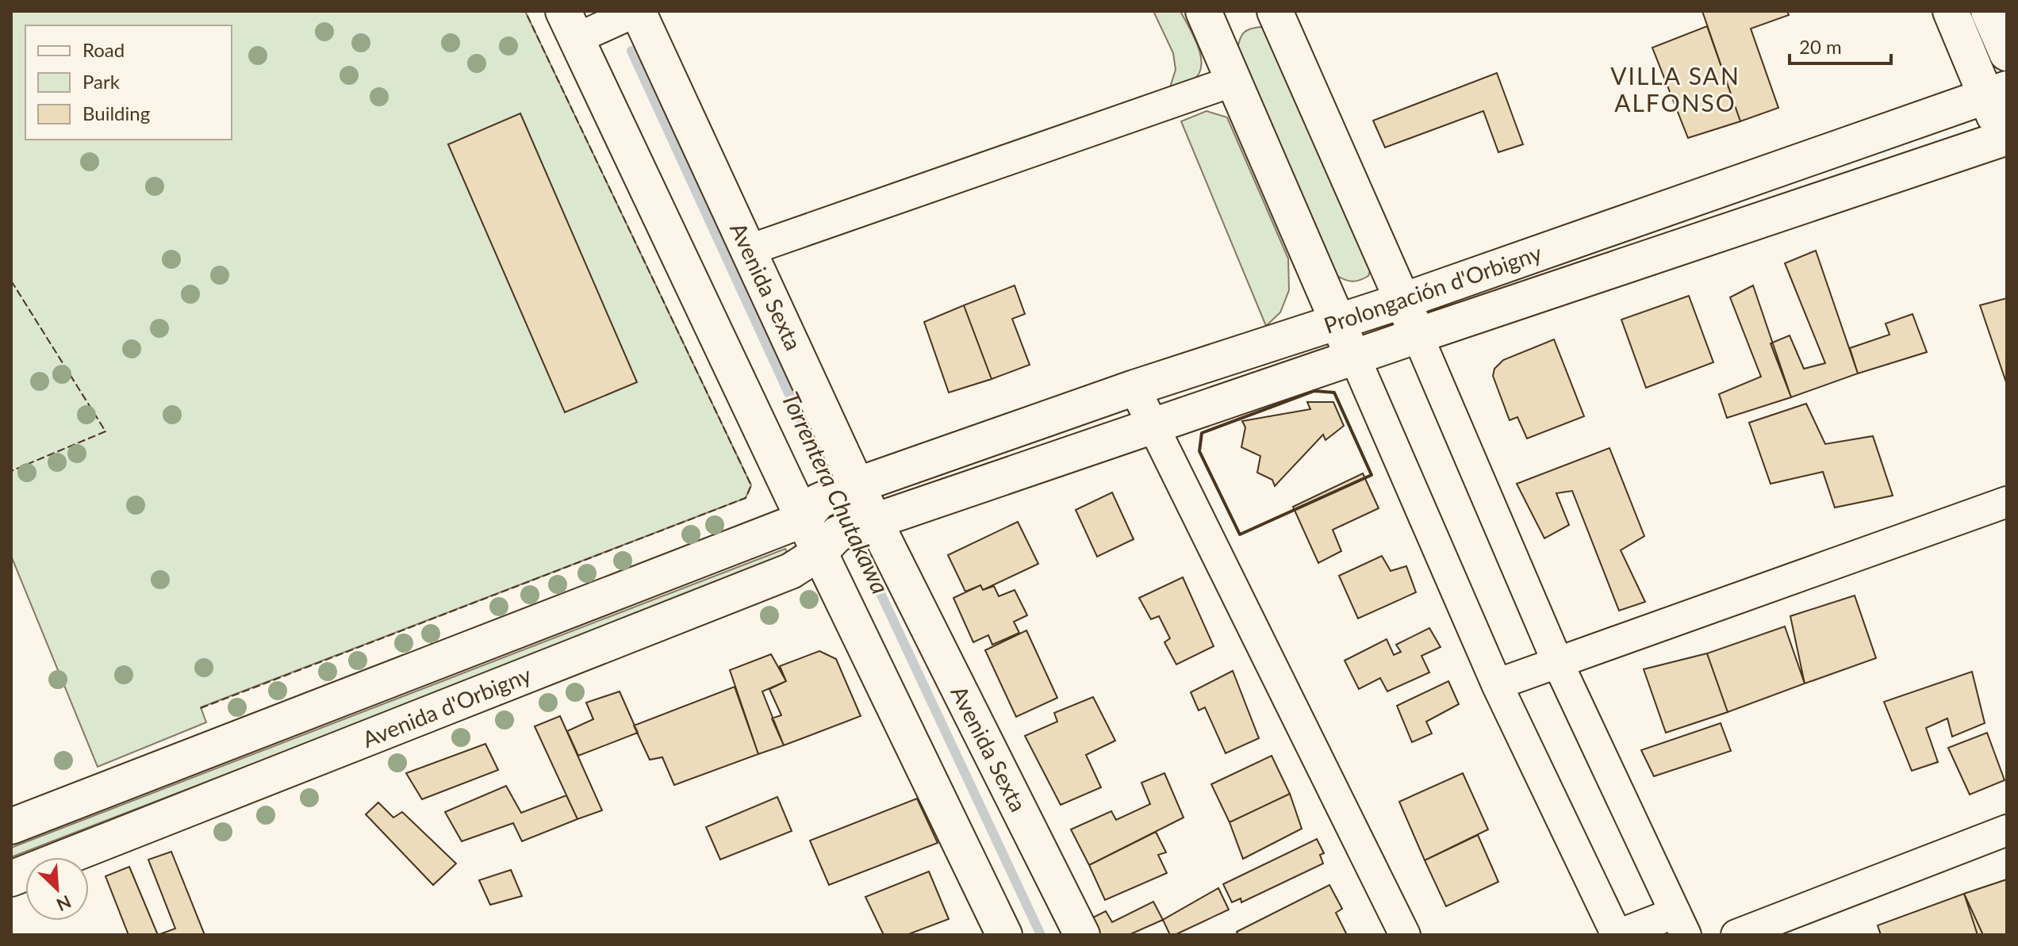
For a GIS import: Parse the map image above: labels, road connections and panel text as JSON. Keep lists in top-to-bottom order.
{
  "streets": {
    "main road": ["Avenida Sexta", "Prolongación d'Orbigny", "Avenida d'Orbigny"]
  },
  "crossings": [
    ["Avenida Sexta", "Prolongación d'Orbigny"],
    ["Avenida Sexta", "Avenida d'Orbigny"],
    ["Prolongación d'Orbigny", "Avenida d'Orbigny"]
  ],
  "districts": ["VILLA SAN ALFONSO"],
  "water": ["Torrentera Chutakawa"],
  "legend": ["Road", "Park", "Building"],
  "scale_bar": "20 m",
  "north": "bottom right"
}
